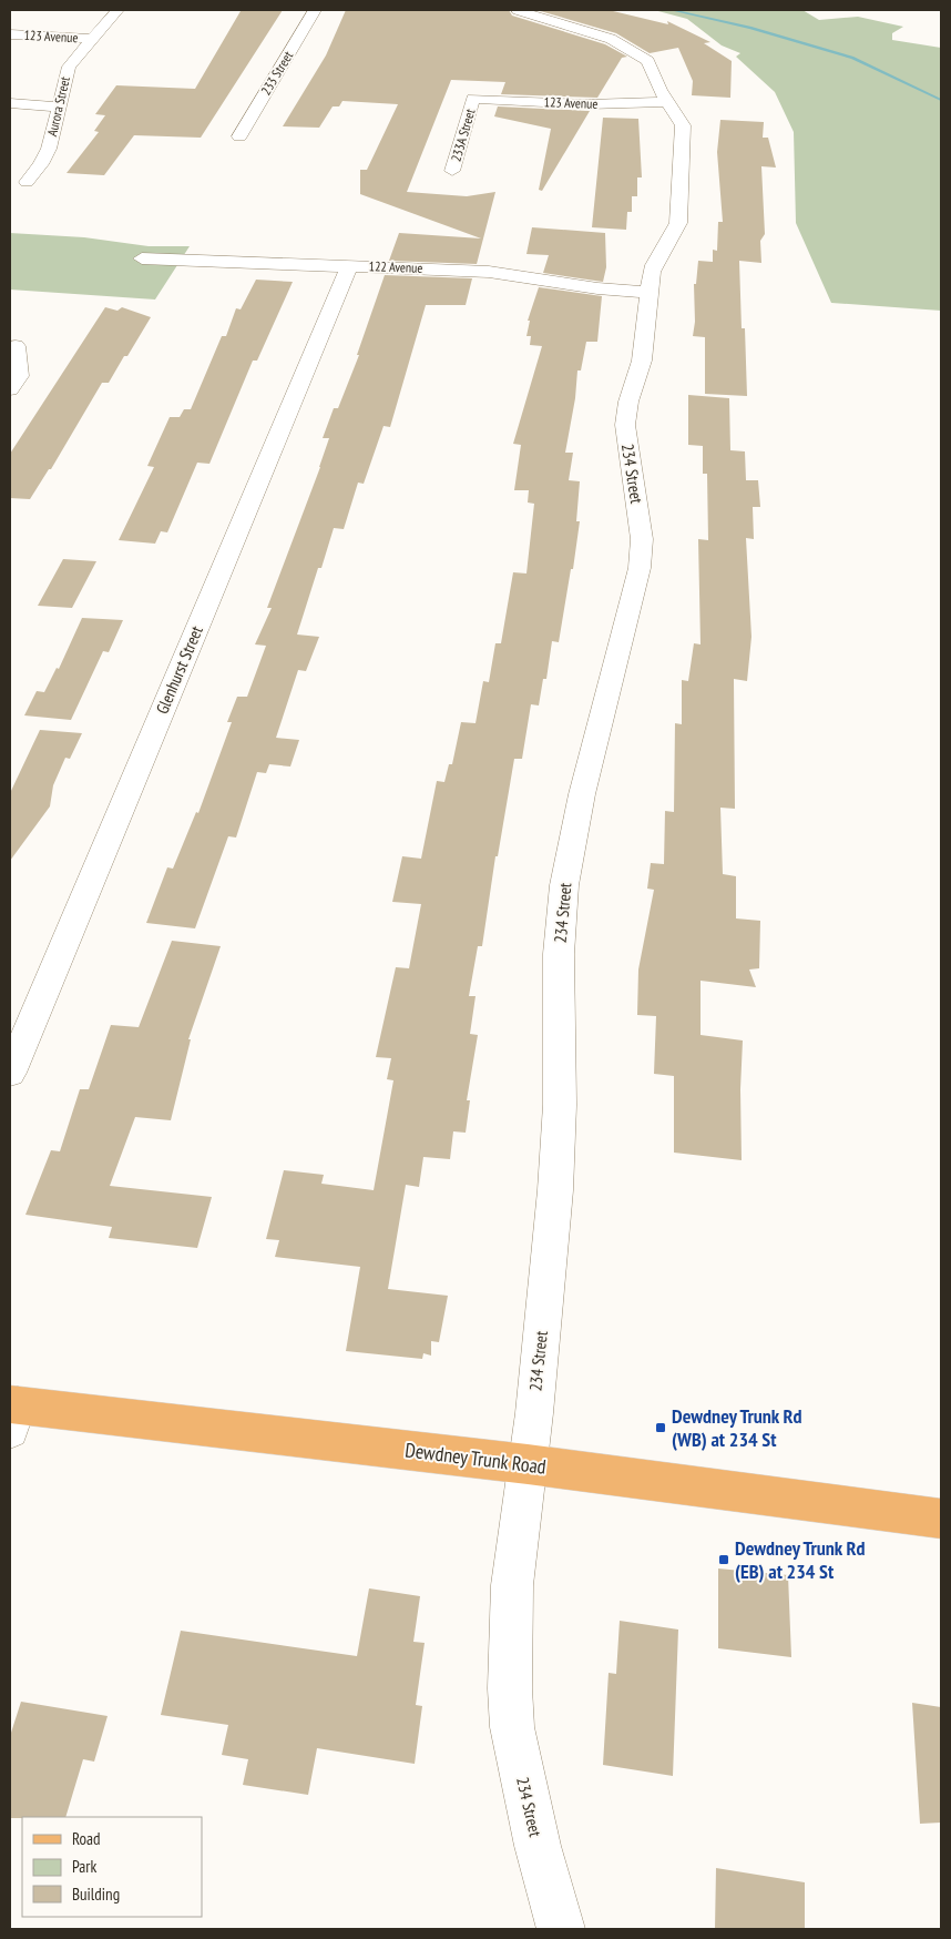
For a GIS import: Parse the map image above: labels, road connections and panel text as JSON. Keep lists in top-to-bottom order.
{
  "streets": {
    "main road": ["Dewdney Trunk Road"],
    "street": [
      "123 Avenue",
      "233 Street",
      "Aurora Street",
      "233A Street",
      "122 Avenue",
      "234 Street",
      "Glenhurst Street"
    ]
  },
  "crossings": [
    ["123 Avenue", "Aurora Street"],
    ["123 Avenue", "233A Street"],
    ["123 Avenue", "234 Street"],
    ["122 Avenue", "234 Street"],
    ["122 Avenue", "Glenhurst Street"],
    ["234 Street", "Dewdney Trunk Road"]
  ],
  "places": {
    "transit": ["Dewdney Trunk Rd (WB) at 234 St", "Dewdney Trunk Rd (EB) at 234 St"]
  },
  "legend": ["Road", "Park", "Building"]
}
